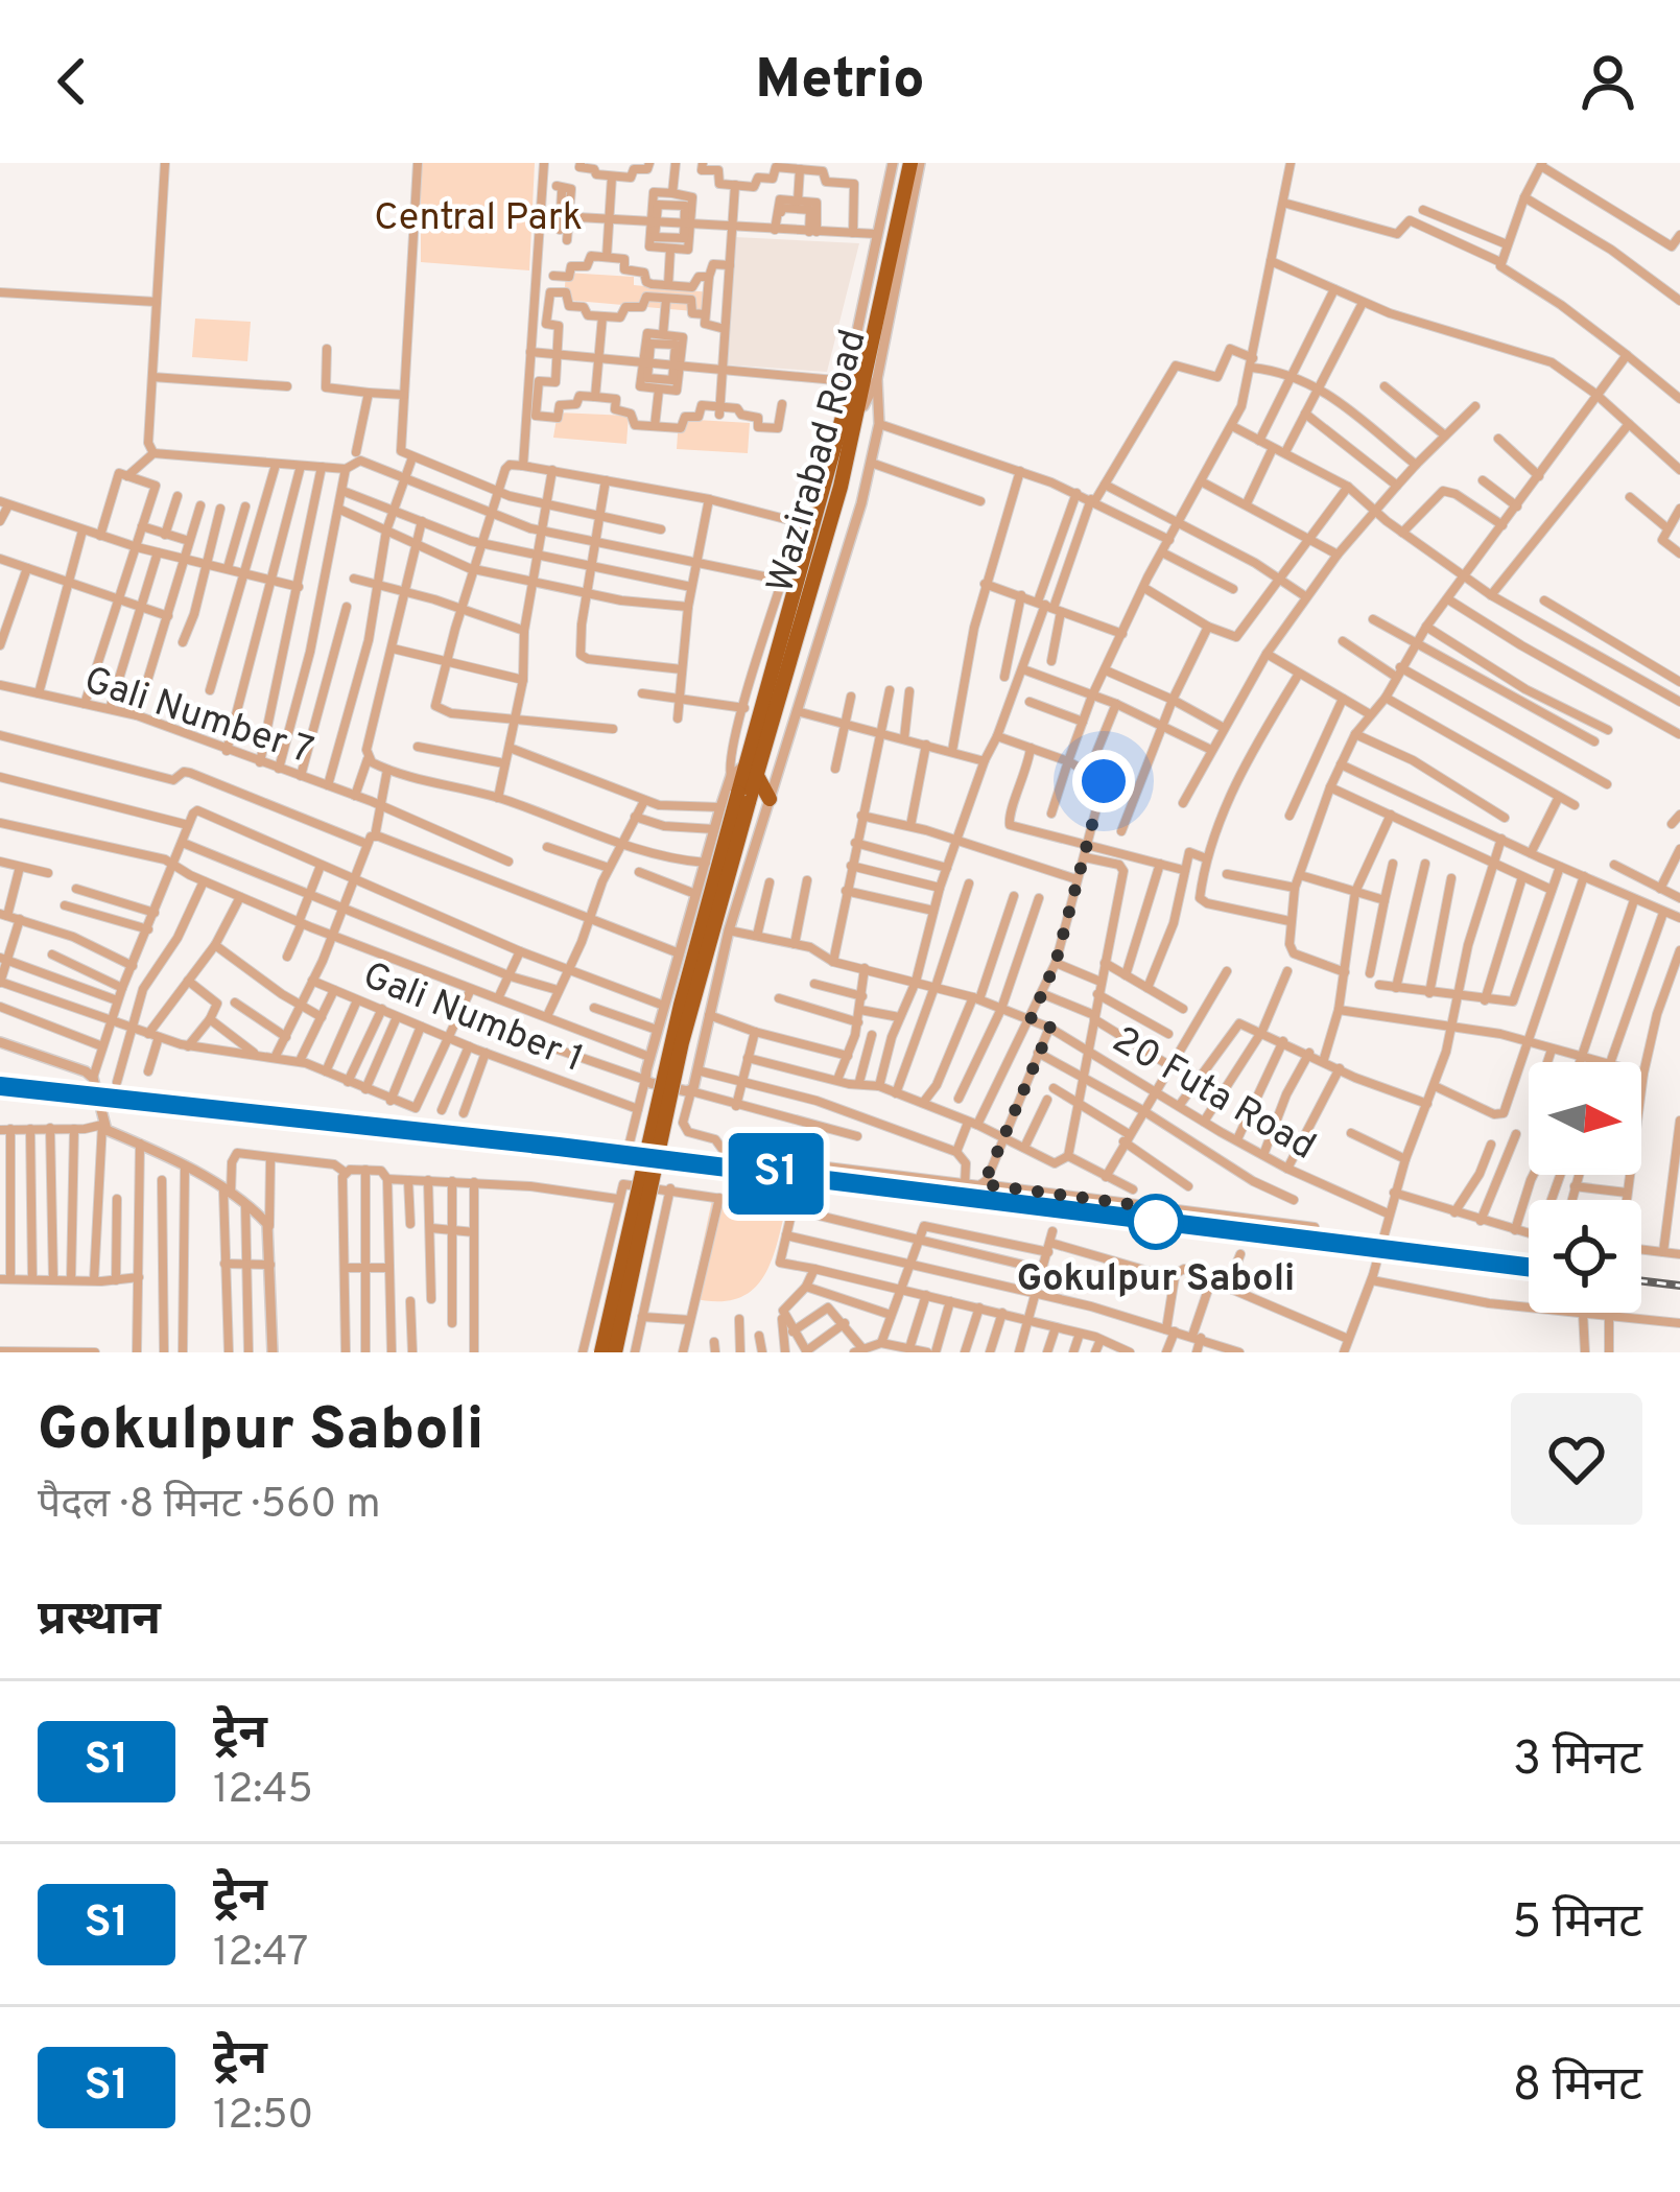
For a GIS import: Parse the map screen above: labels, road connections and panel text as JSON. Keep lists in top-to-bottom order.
{
  "streets": {
    "highway": ["Wazirabad Road"],
    "street": ["Gali Number 7", "Gali Number 1", "20 Futa Road"]
  },
  "parks": ["Central Park"],
  "places": ["Gokulpur Saboli"],
  "north": "right",
  "page": {
    "header": "Metrio",
    "on_map": "S1",
    "heading": [
      ["Gokulpur Saboli", "पैदल · 8 मिनट · 560 m"],
      "प्रस्थान"
    ],
    "list": [
      {
        "mark": "S1",
        "name": "ट्रेन",
        "note": "12:45",
        "value": "3 मिनट"
      },
      {
        "mark": "S1",
        "name": "ट्रेन",
        "note": "12:47",
        "value": "5 मिनट"
      },
      {
        "mark": "S1",
        "name": "ट्रेन",
        "note": "12:50",
        "value": "8 मिनट"
      }
    ]
  }
}
